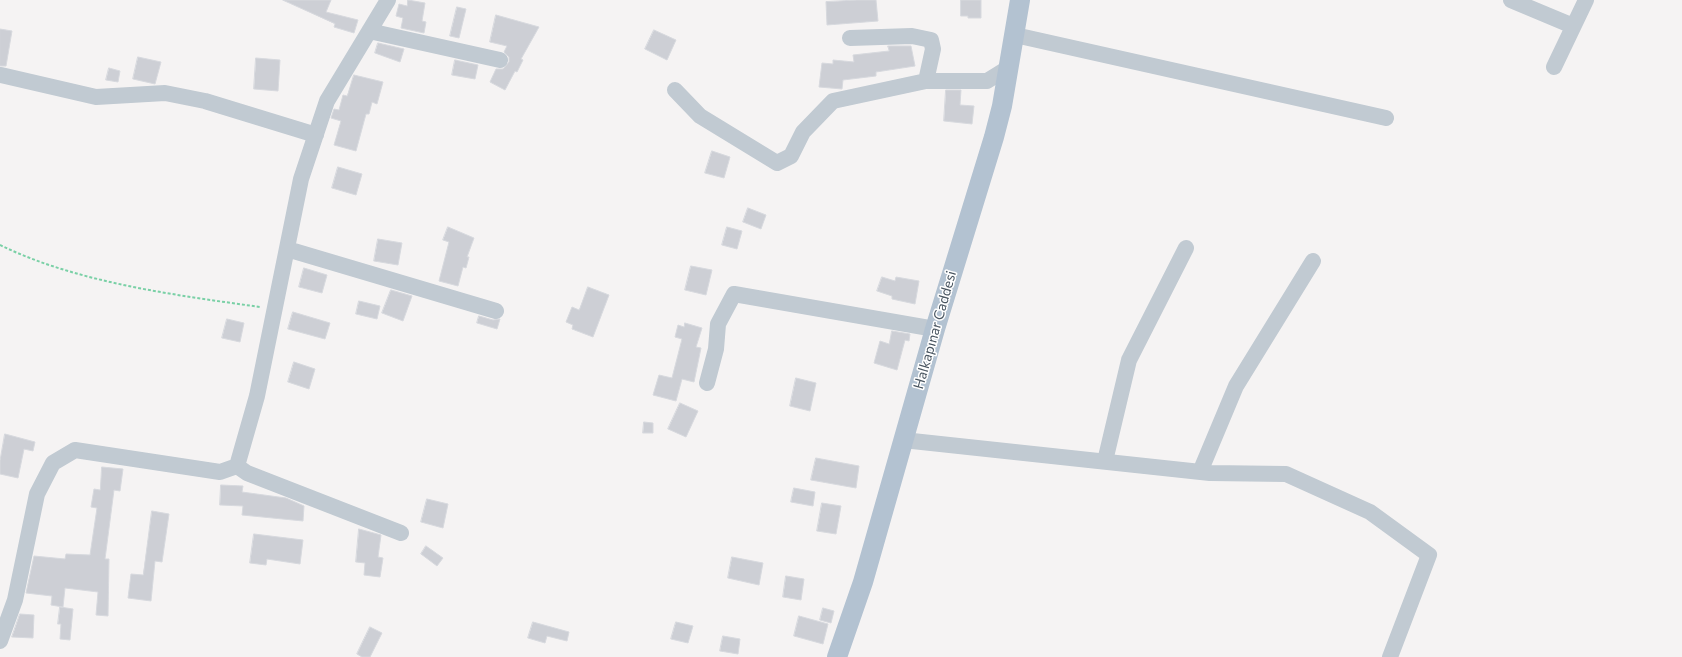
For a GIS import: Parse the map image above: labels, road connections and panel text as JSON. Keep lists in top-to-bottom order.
{
  "streets": {
    "main road": ["Halkapınar Caddesi"]
  }
}
